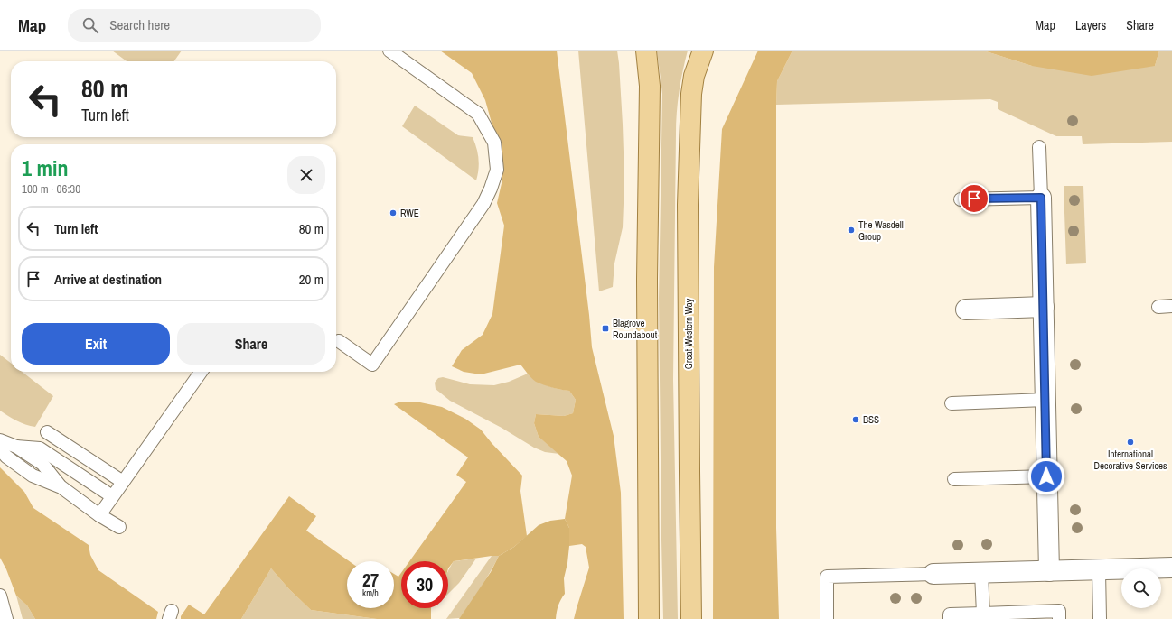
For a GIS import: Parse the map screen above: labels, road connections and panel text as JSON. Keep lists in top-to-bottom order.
{
  "streets": {
    "main road": ["Great Western Way"]
  },
  "places": {
    "other": [
      "RWE",
      "The Wasdell Group",
      "BSS",
      "International Decorative Services"
    ],
    "transit": ["Blagrove Roundabout"]
  },
  "page": {
    "header": "Map",
    "search": "Search here",
    "nav": ["Map", "Layers", "Share"],
    "turn": ["80 m", "Turn left"],
    "heading": ["1 min", "100 m · 06:30"],
    "list": [
      {
        "name": "Turn left",
        "value": "80 m"
      },
      {
        "name": "Arrive at destination",
        "value": "20 m"
      }
    ],
    "buttons": ["Exit", "Share"],
    "speed": "27 km/h",
    "limit": "30"
  }
}
